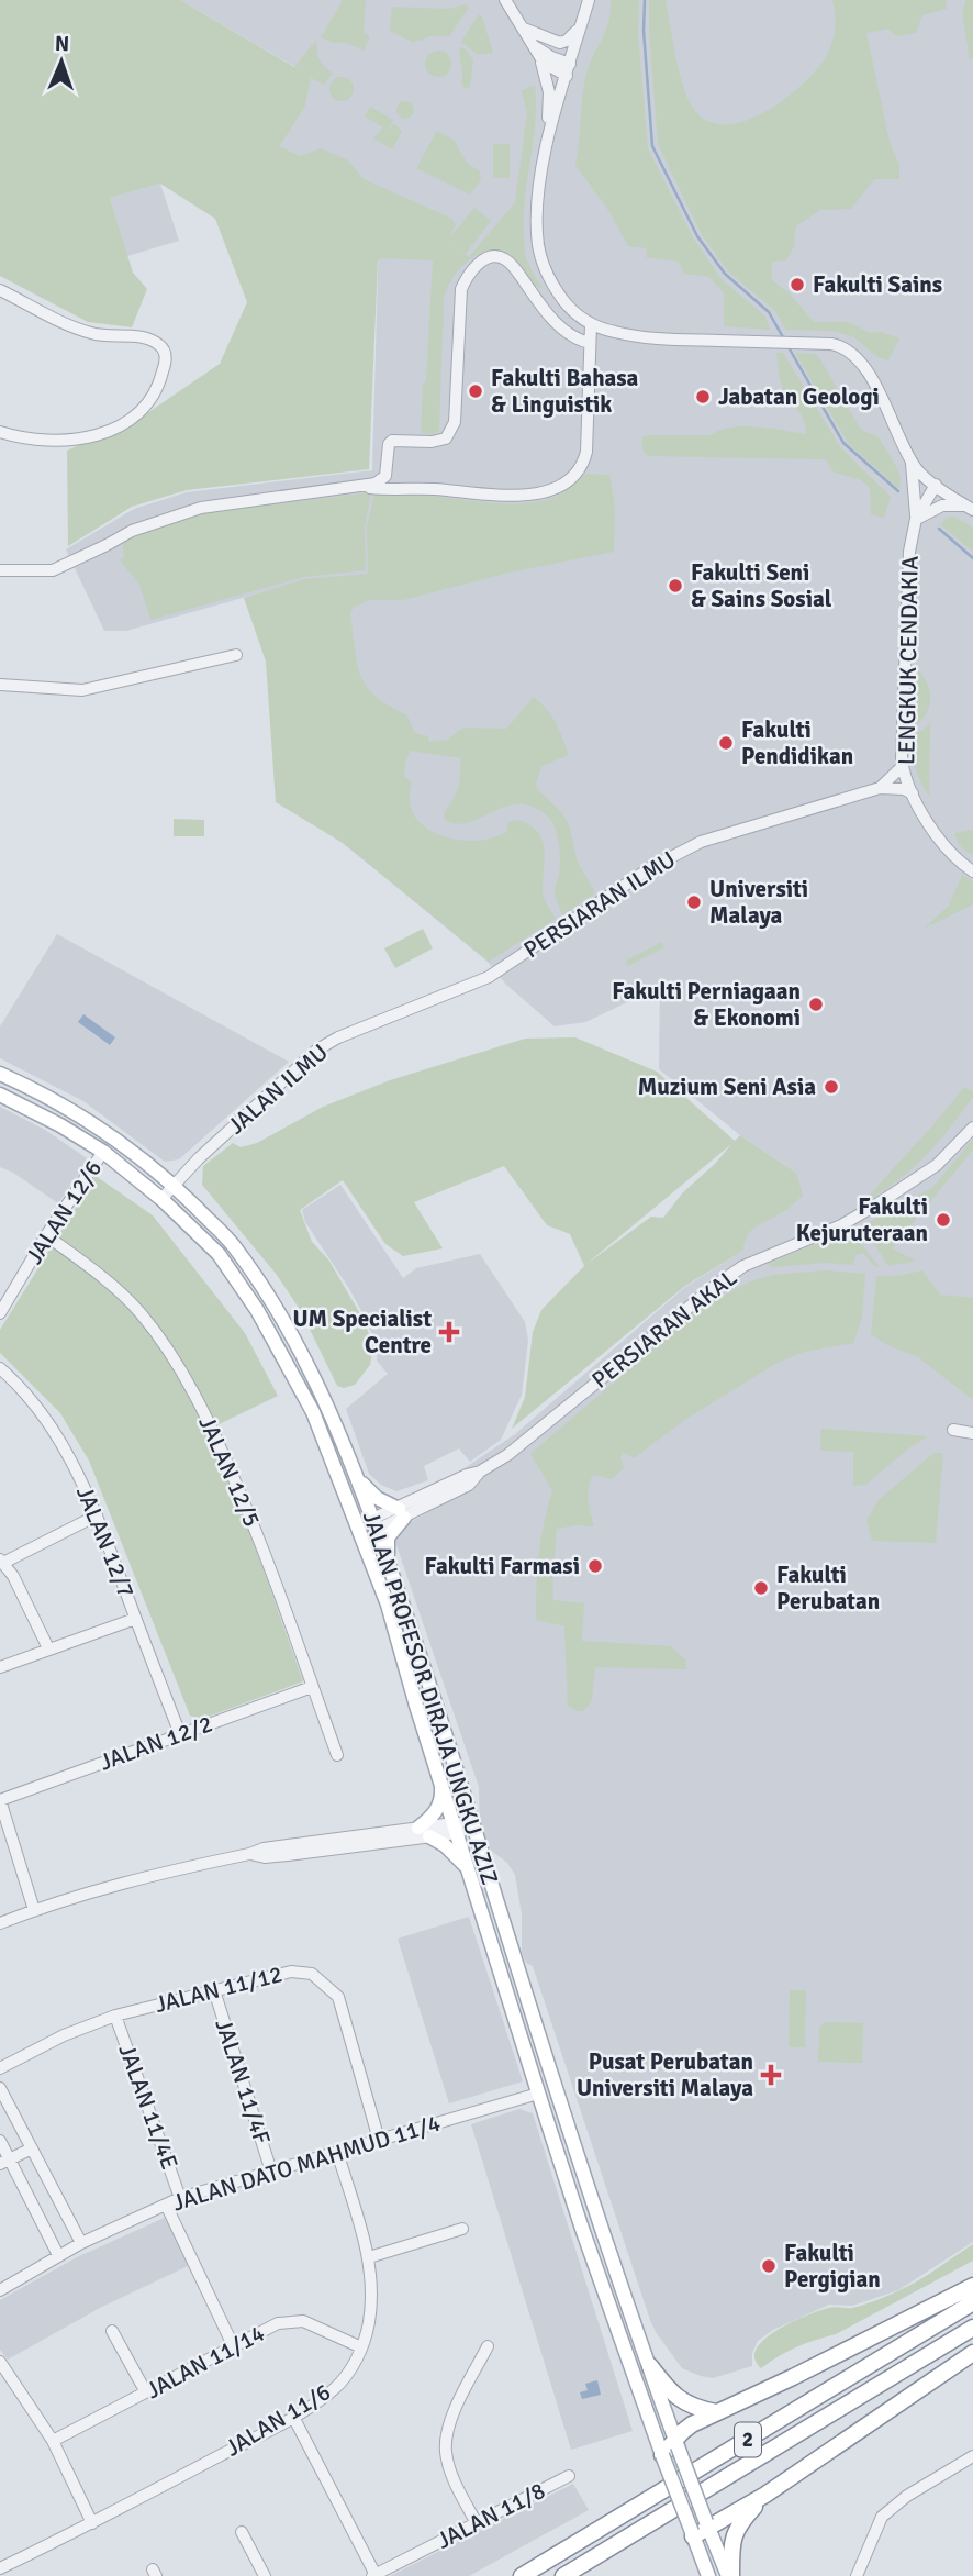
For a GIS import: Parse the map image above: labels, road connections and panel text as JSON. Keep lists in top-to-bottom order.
{
  "streets": {
    "highway": ["2"],
    "main road": ["JALAN PROFESOR DIRAJA UNGKU AZIZ"],
    "street": [
      "LENGKUK CENDAKIA",
      "PERSIARAN ILMU",
      "JALAN ILMU",
      "JALAN 12/6",
      "PERSIARAN AKAL",
      "JALAN 12/5",
      "JALAN 12/7",
      "JALAN 12/2",
      "JALAN 11/12",
      "JALAN 11/4F",
      "JALAN 11/4E",
      "JALAN DATO MAHMUD 11/4",
      "JALAN 11/14",
      "JALAN 11/6",
      "JALAN 11/8"
    ]
  },
  "crossings": [
    ["LENGKUK CENDAKIA", "PERSIARAN ILMU"],
    ["PERSIARAN ILMU", "JALAN ILMU"],
    ["JALAN ILMU", "JALAN PROFESOR DIRAJA UNGKU AZIZ"],
    ["JALAN 12/6", "JALAN 12/5"],
    ["JALAN 12/6", "JALAN PROFESOR DIRAJA UNGKU AZIZ"],
    ["PERSIARAN AKAL", "JALAN PROFESOR DIRAJA UNGKU AZIZ"],
    ["JALAN 12/5", "JALAN 12/2"],
    ["JALAN 12/7", "JALAN 12/2"],
    ["JALAN PROFESOR DIRAJA UNGKU AZIZ", "JALAN DATO MAHMUD 11/4"],
    ["JALAN 11/12", "JALAN 11/4F"],
    ["JALAN 11/12", "JALAN 11/4E"],
    ["JALAN 11/12", "JALAN DATO MAHMUD 11/4"],
    ["JALAN 11/4F", "JALAN DATO MAHMUD 11/4"],
    ["JALAN 11/4E", "JALAN DATO MAHMUD 11/4"],
    ["JALAN DATO MAHMUD 11/4", "JALAN 11/6"],
    ["JALAN 11/14", "JALAN 11/6"]
  ],
  "places": {
    "other": [
      "Fakulti Sains",
      "Fakulti Bahasa & Linguistik",
      "Jabatan Geologi",
      "Fakulti Seni & Sains Sosial",
      "Fakulti Pendidikan",
      "Universiti Malaya",
      "Fakulti Perniagaan & Ekonomi",
      "Muzium Seni Asia",
      "Fakulti Kejuruteraan",
      "Fakulti Farmasi",
      "Fakulti Perubatan",
      "Fakulti Pergigian"
    ],
    "health": ["UM Specialist Centre", "Pusat Perubatan Universiti Malaya"]
  },
  "north": "top"
}
